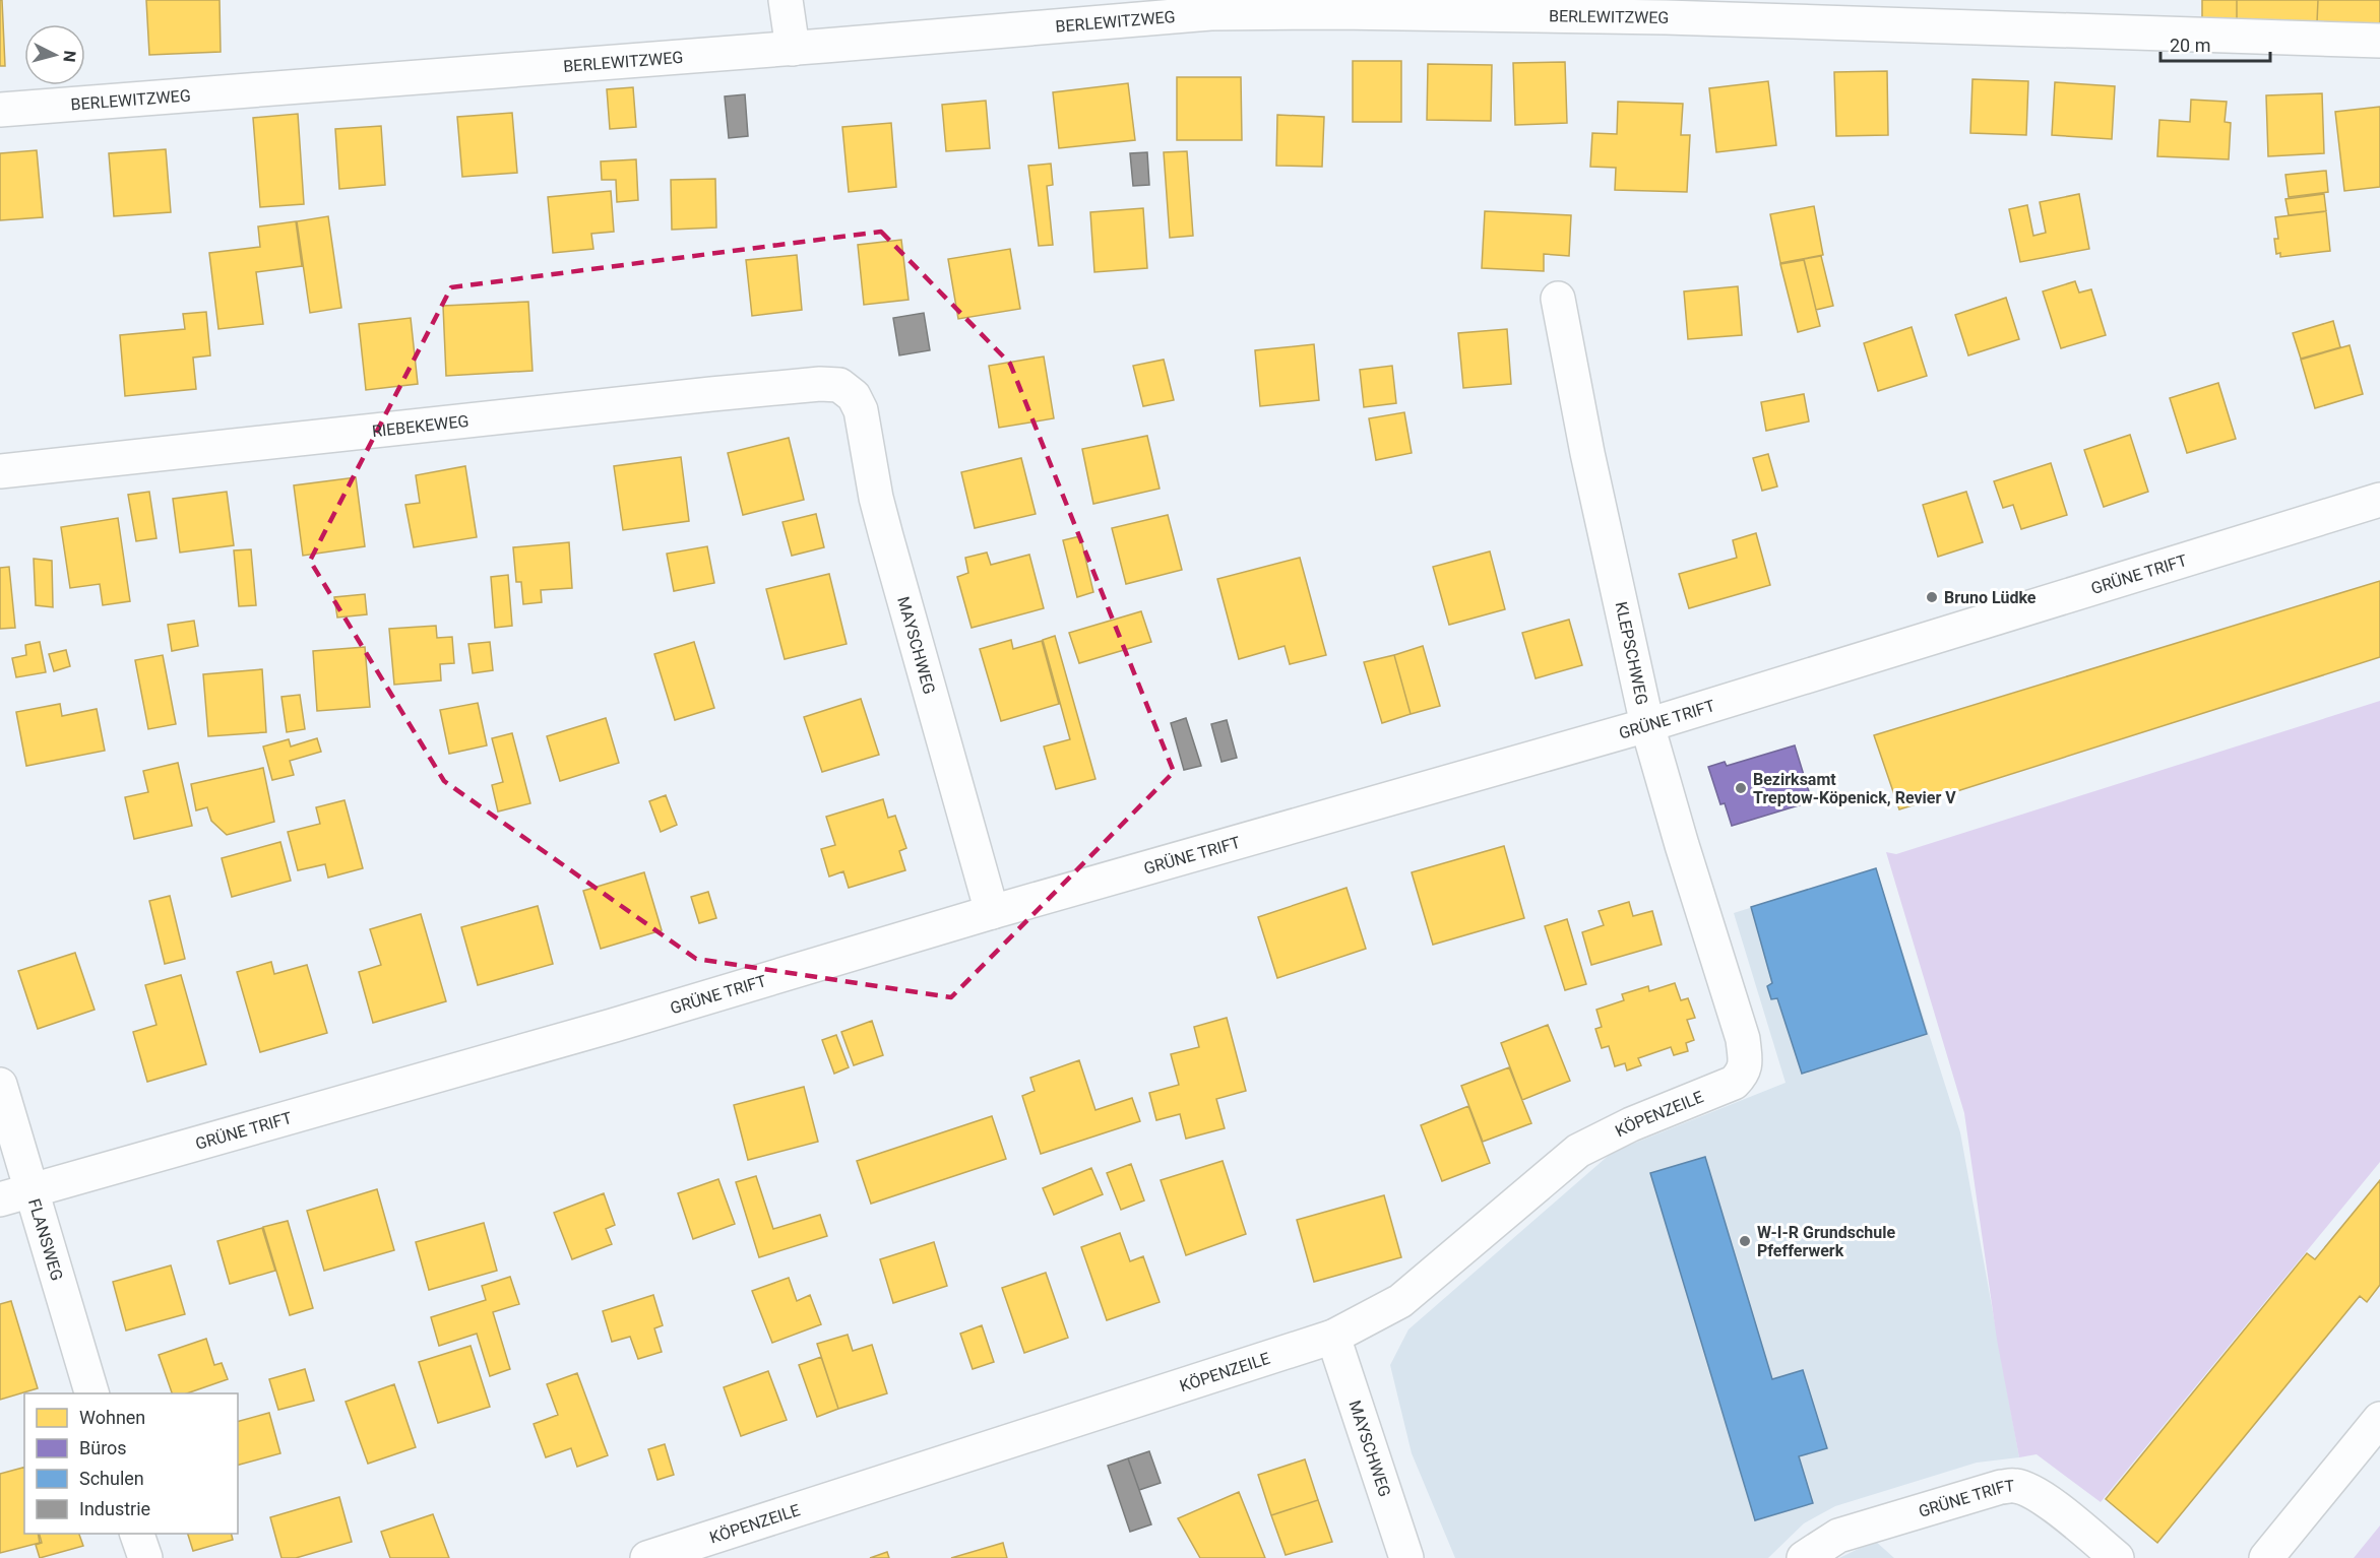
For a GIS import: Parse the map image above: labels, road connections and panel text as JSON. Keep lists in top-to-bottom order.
{
  "streets": {
    "street": [
      "BERLEWITZWEG",
      "RIEBEKEWEG",
      "GRÜNE TRIFT",
      "MAYSCHWEG",
      "KLEPSCHWEG",
      "KÖPENZEILE",
      "FLANSWEG"
    ]
  },
  "crossings": [
    ["RIEBEKEWEG", "MAYSCHWEG"],
    ["GRÜNE TRIFT", "MAYSCHWEG"],
    ["GRÜNE TRIFT", "KLEPSCHWEG"],
    ["GRÜNE TRIFT", "FLANSWEG"],
    ["MAYSCHWEG", "KÖPENZEILE"],
    ["KLEPSCHWEG", "KÖPENZEILE"]
  ],
  "places": ["Bruno Lüdke", "Bezirksamt Treptow-Köpenick, Revier V", "W-I-R Grundschule Pfefferwerk"],
  "legend": [
    "Wohnen",
    "Büros",
    "Schulen",
    "Industrie"
  ],
  "scale_bar": "20 m",
  "north": "right"
}
